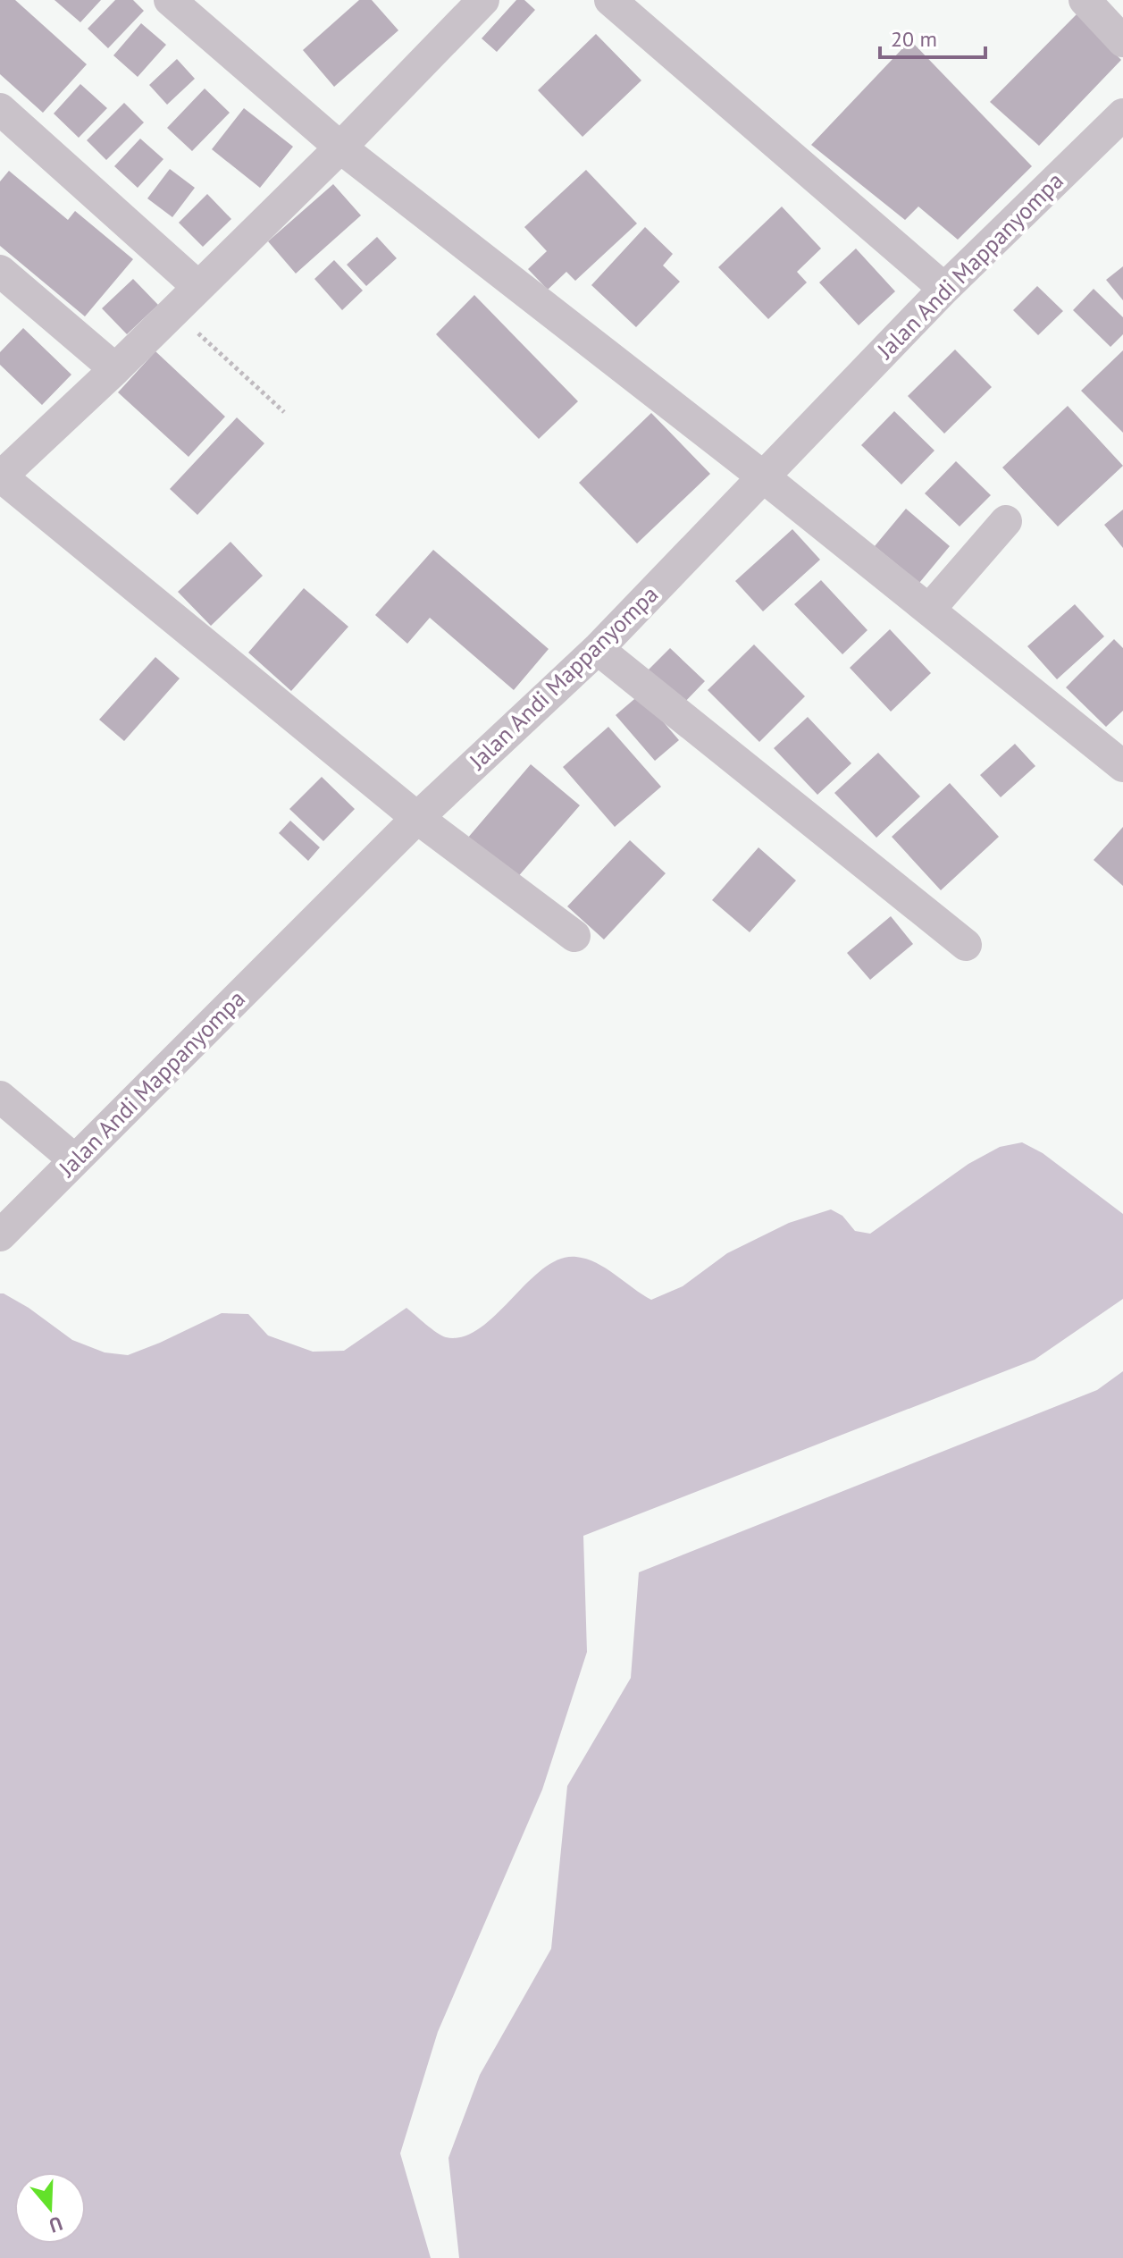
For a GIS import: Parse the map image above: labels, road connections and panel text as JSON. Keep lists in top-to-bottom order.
{
  "streets": {
    "street": ["Jalan Andi Mappanyompa"]
  },
  "scale_bar": "20 m",
  "north": "bottom"
}
